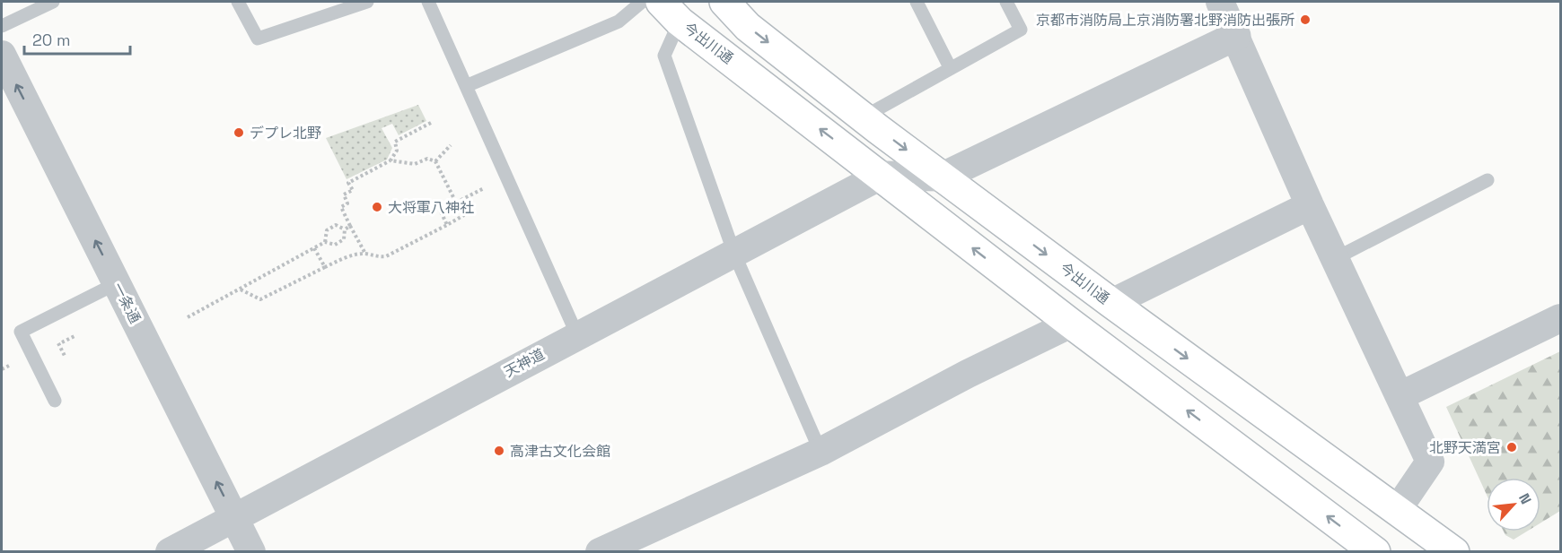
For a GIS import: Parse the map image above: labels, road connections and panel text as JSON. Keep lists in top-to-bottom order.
{
  "streets": {
    "main road": ["今出川通"],
    "street": ["一条通", "天神道"]
  },
  "crossings": [
    ["今出川通", "天神道"],
    ["一条通", "天神道"]
  ],
  "one_way": ["一条通"],
  "places": [
    "京都市消防局上京消防署北野消防出張所",
    "デプレ北野",
    "大将軍八神社",
    "北野天満宮",
    "高津古文化会館"
  ],
  "scale_bar": "20 m",
  "north": "top right"
}
